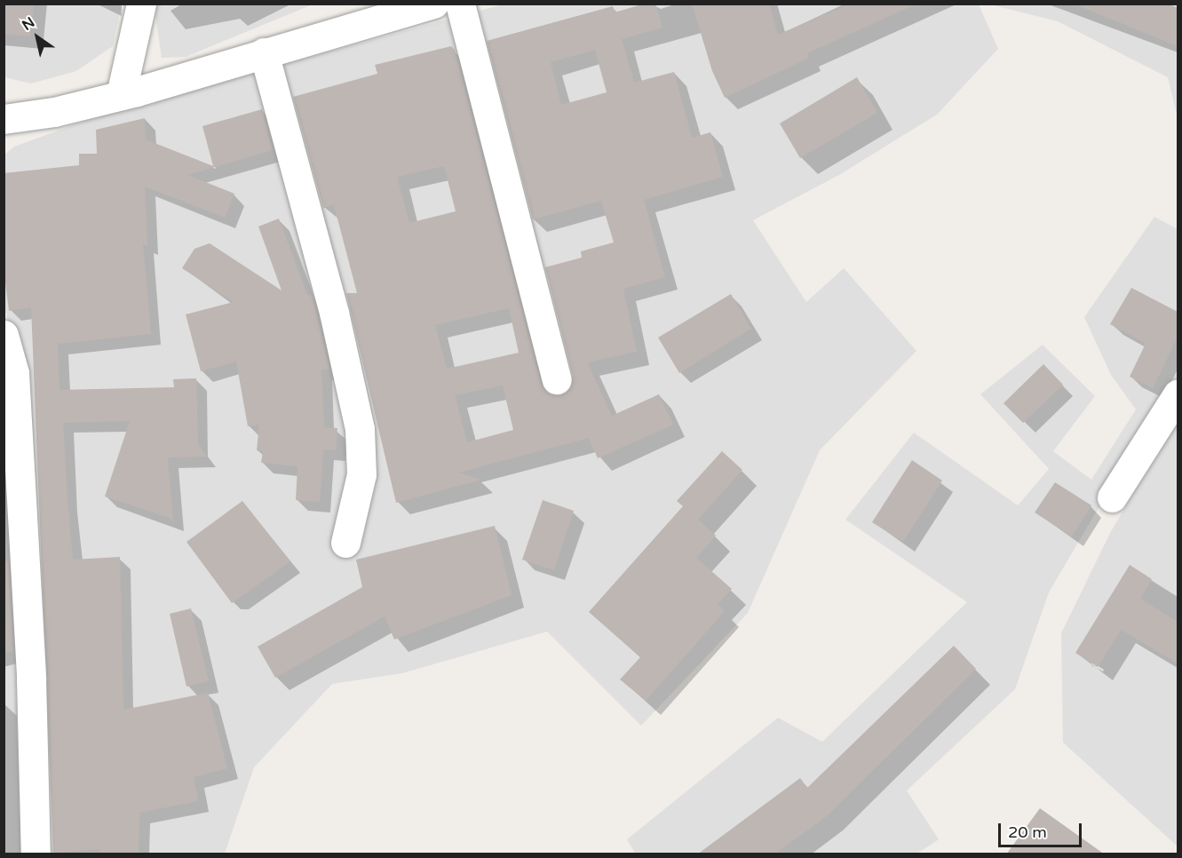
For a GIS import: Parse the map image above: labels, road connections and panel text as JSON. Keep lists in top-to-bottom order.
{
  "scale_bar": "20 m",
  "north": "top left"
}
